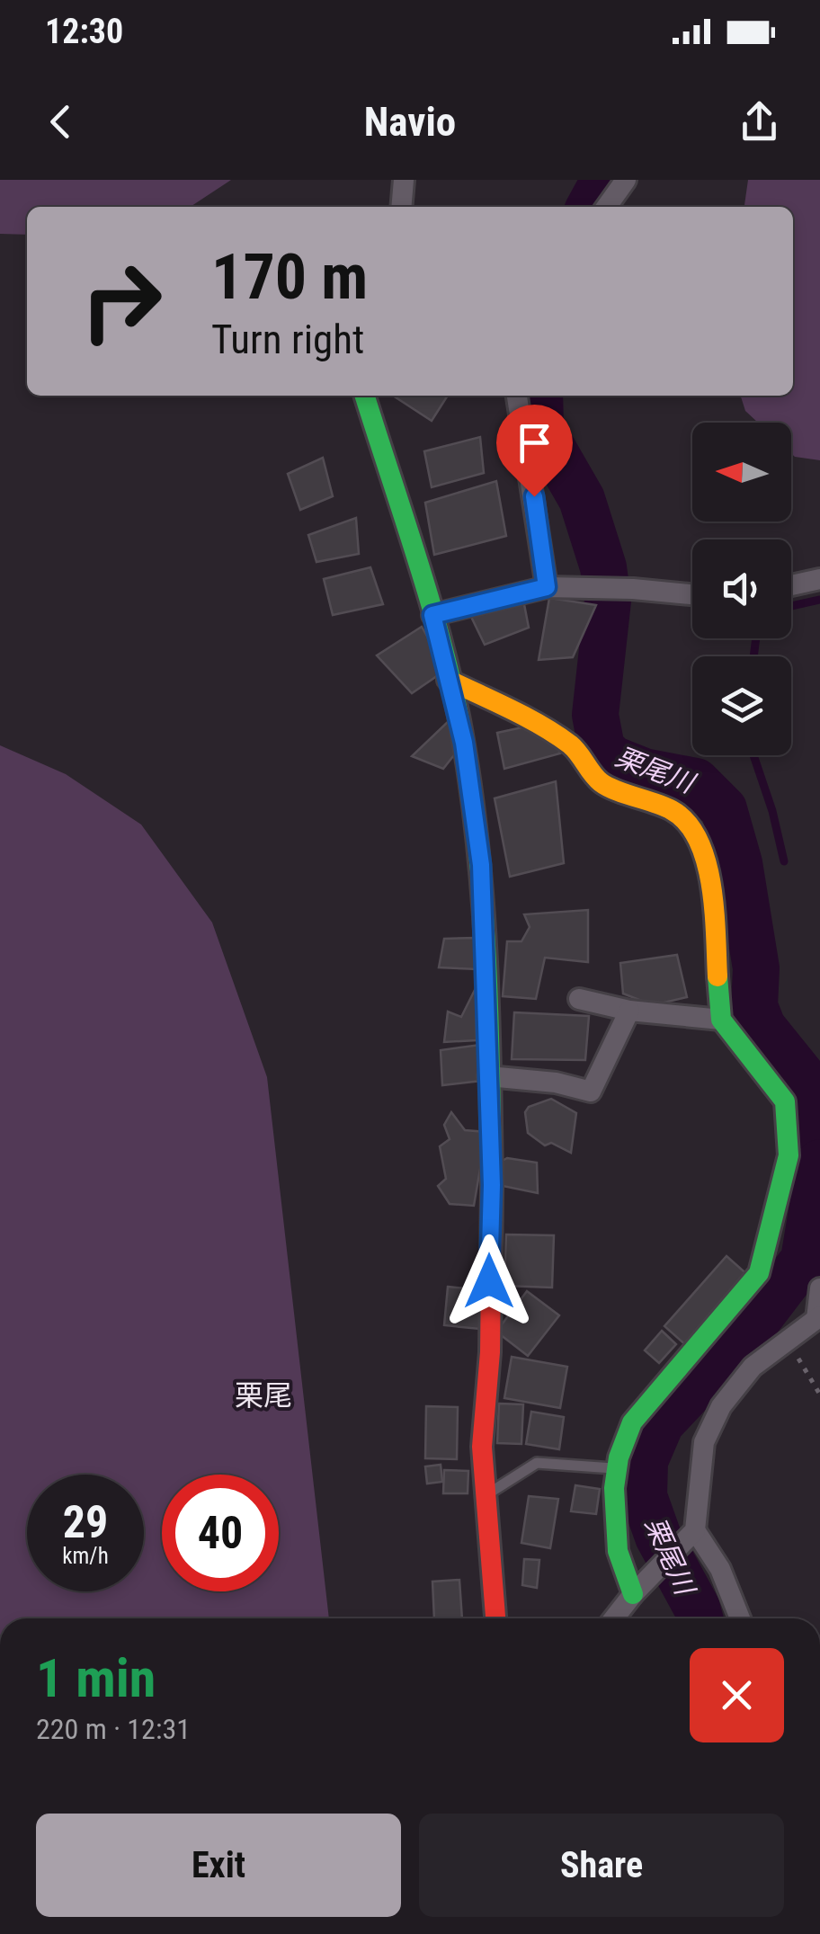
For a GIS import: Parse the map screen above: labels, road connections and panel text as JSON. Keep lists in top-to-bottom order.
{
  "districts": ["栗尾"],
  "water": ["栗尾川"],
  "north": "left",
  "page": {
    "status": "12:30",
    "header": "Navio",
    "turn": ["170 m", "Turn right"],
    "speed": "29 km/h",
    "limit": "40",
    "heading": ["1 min", "220 m · 12:31"],
    "buttons": ["Exit", "Share"]
  }
}
